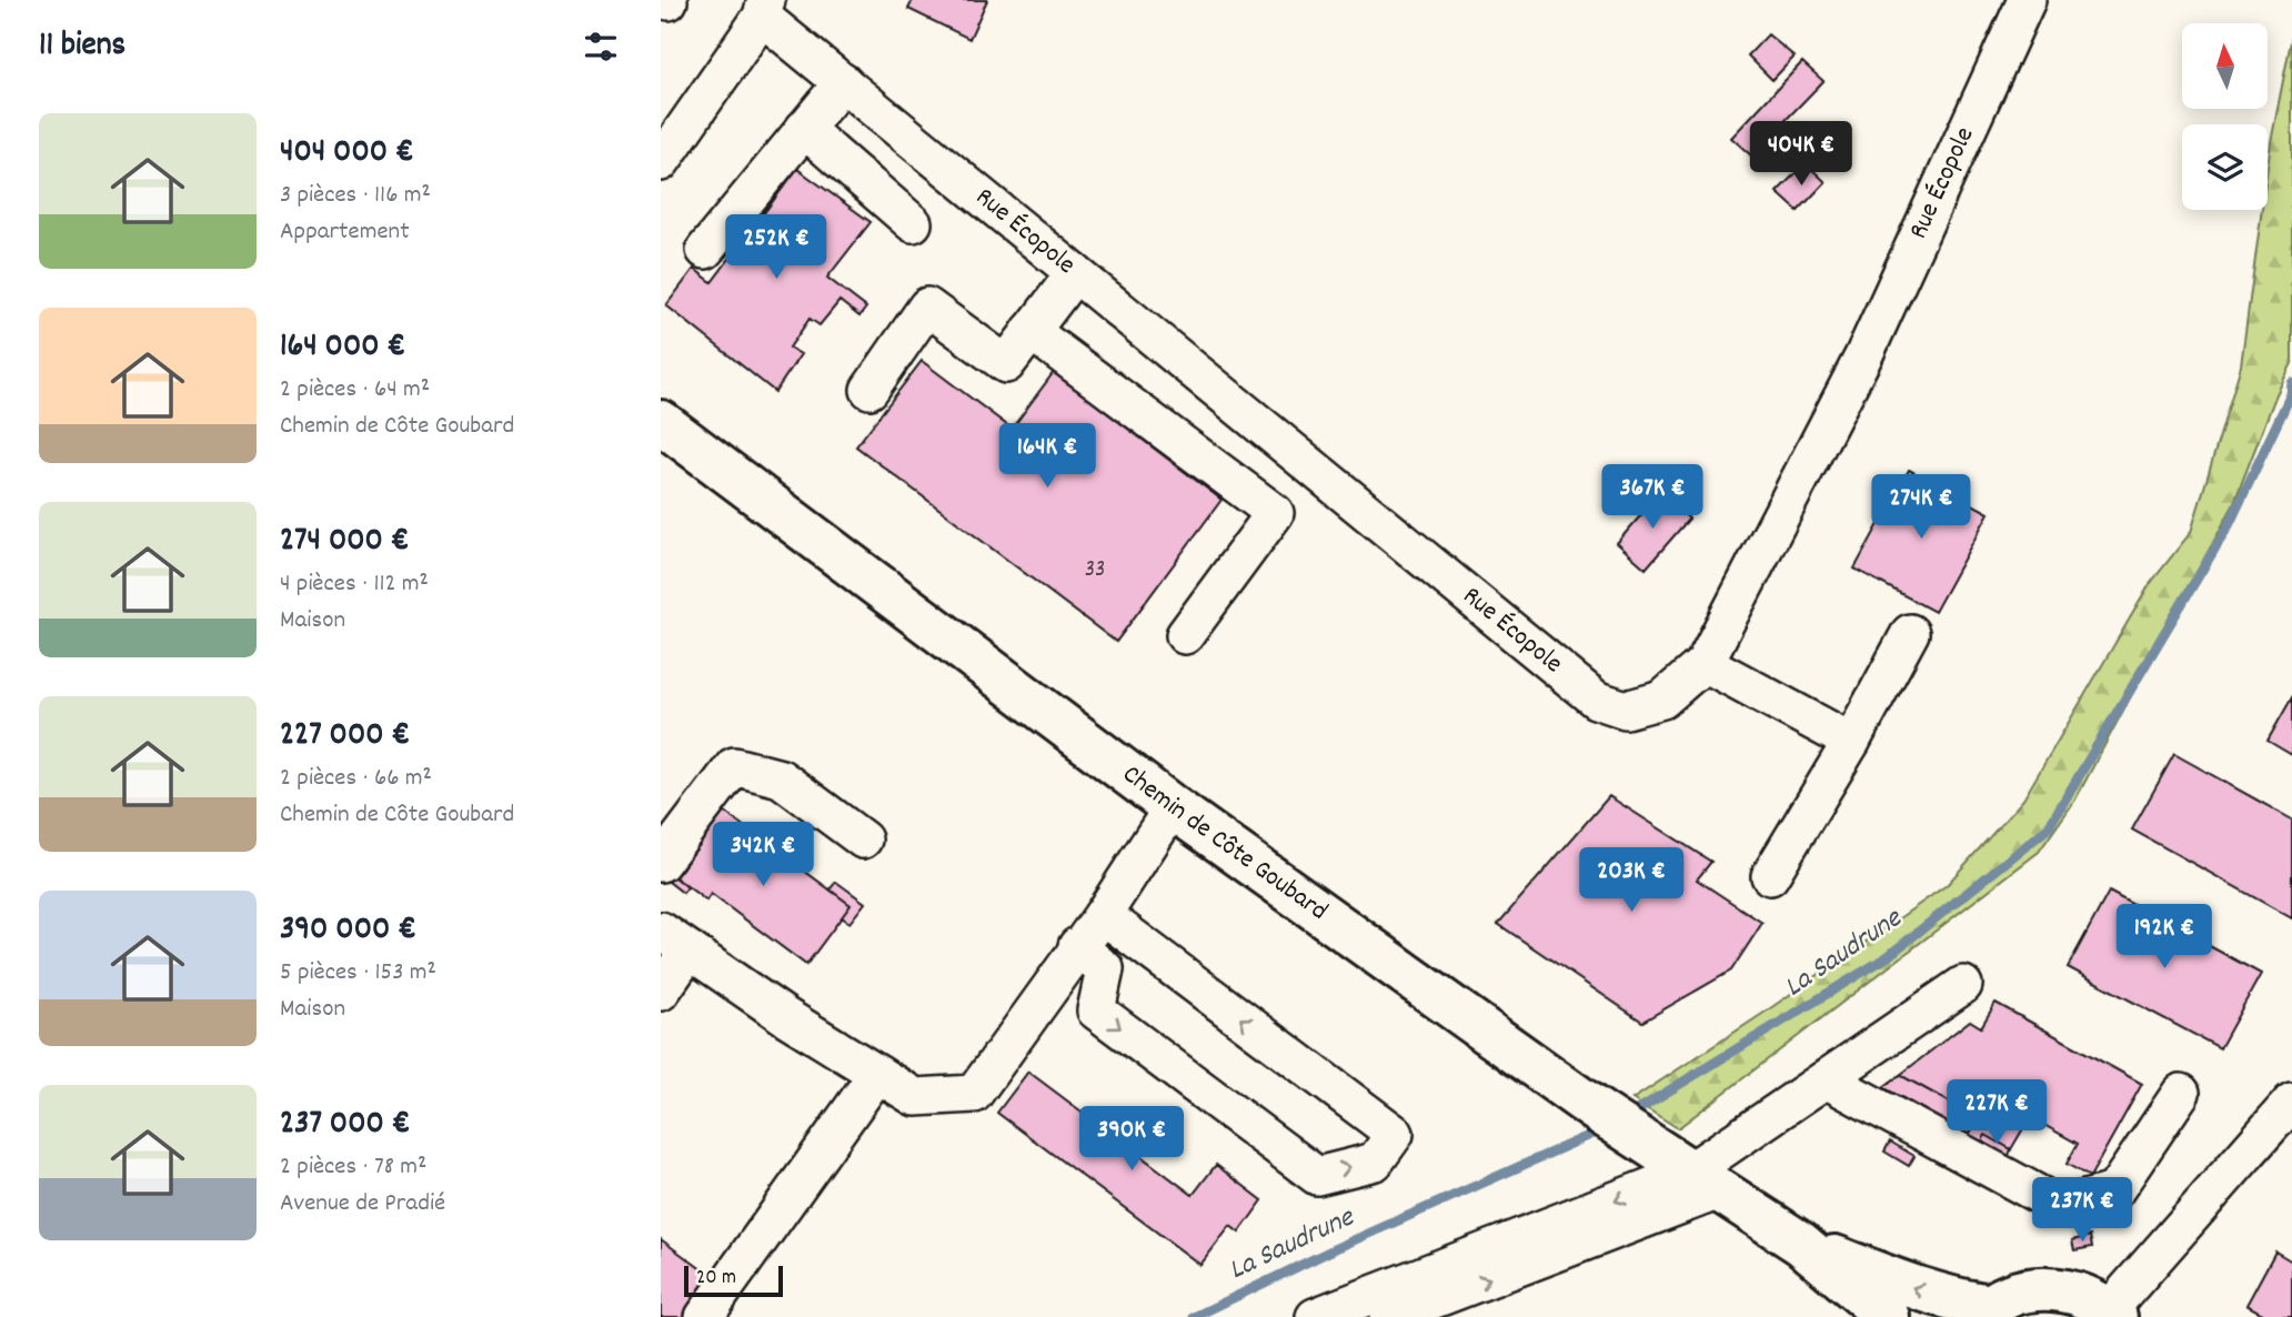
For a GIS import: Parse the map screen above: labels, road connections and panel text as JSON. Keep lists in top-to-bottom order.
{
  "streets": {
    "main road": ["Chemin de Côte Goubard"],
    "street": ["Rue Écopole"]
  },
  "water": ["La Saudrune"],
  "house_numbers": ["33"],
  "scale_bar": "20 m",
  "north": "top",
  "page": {
    "heading": "11 biens",
    "list": [
      {
        "name": "404 000 €",
        "note": "3 pièces · 116 m² · Appartement"
      },
      {
        "name": "164 000 €",
        "note": "2 pièces · 64 m² · Chemin de Côte Goubard"
      },
      {
        "name": "274 000 €",
        "note": "4 pièces · 112 m² · Maison"
      },
      {
        "name": "227 000 €",
        "note": "2 pièces · 66 m² · Chemin de Côte Goubard"
      },
      {
        "name": "390 000 €",
        "note": "5 pièces · 153 m² · Maison"
      },
      {
        "name": "237 000 €",
        "note": "2 pièces · 78 m² · Avenue de Pradié"
      }
    ],
    "price": [
      "404K €",
      "252K €",
      "164K €",
      "367K €",
      "274K €",
      "342K €",
      "203K €",
      "192K €",
      "227K €",
      "390K €",
      "237K €"
    ],
    "scale": "20 m"
  }
}
